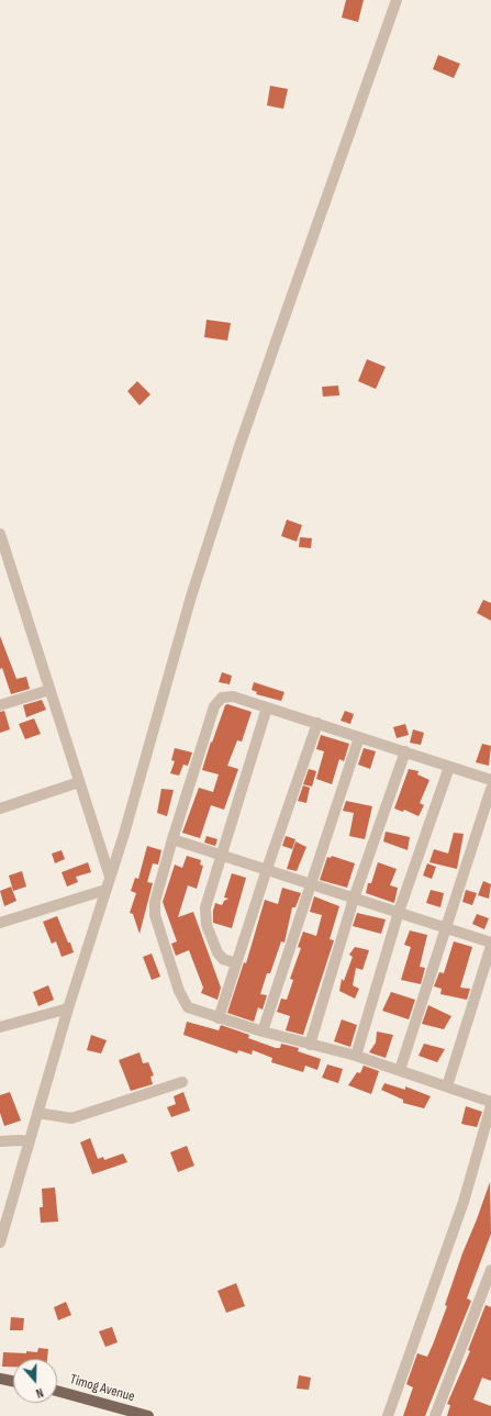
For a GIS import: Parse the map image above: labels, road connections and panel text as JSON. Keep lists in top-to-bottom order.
{
  "streets": {
    "main road": ["Timog Avenue"]
  },
  "north": "bottom"
}
